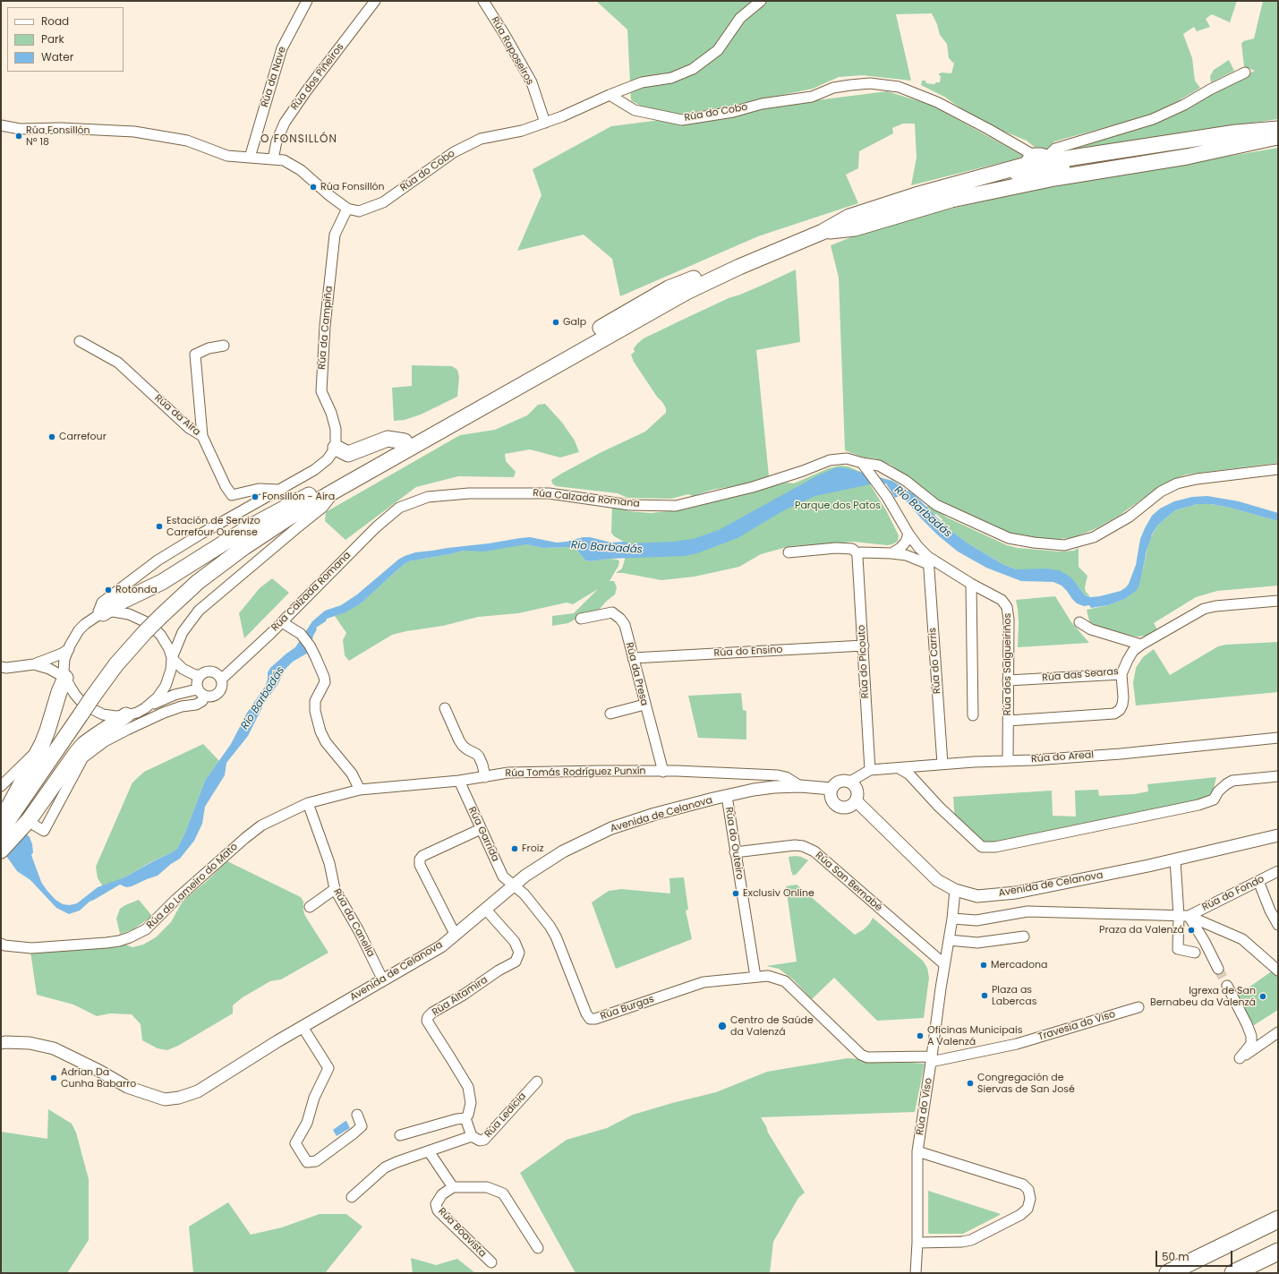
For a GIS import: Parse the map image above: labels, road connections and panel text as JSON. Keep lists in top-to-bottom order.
{
  "streets": {
    "street": [
      "Rúa Raposeiros",
      "Rúa da Nave",
      "Rúa dos Piñeiros",
      "Rúa do Cobo",
      "Rúa da Campiña",
      "Rúa da Aira",
      "Rúa Calzada Romana",
      "Rúa do Ensino",
      "Rúa do Carris",
      "Rúa do Picouto",
      "Rúa dos Salgueiriños",
      "Rúa da Presa",
      "Rúa das Searas",
      "Rúa do Areal",
      "Rúa Tomás Rodríguez Punxín",
      "Avenida de Celanova",
      "Rúa Garrida",
      "Rúa do Outeiro",
      "Rúa San Bernabé",
      "Rúa do Lameiro do Mato",
      "Rúa do Fondo",
      "Rúa da Canella",
      "Rúa Altamira",
      "Rúa Burgas",
      "Travesía do Viso",
      "Rúa do Viso",
      "Rúa Ledicia",
      "Rúa Boavista"
    ]
  },
  "crossings": [
    ["Rúa Raposeiros", "Rúa do Cobo"],
    ["Rúa do Cobo", "Rúa da Campiña"],
    ["Rúa Calzada Romana", "Rúa dos Salgueiriños"],
    ["Rúa do Ensino", "Rúa do Picouto"],
    ["Rúa do Ensino", "Rúa da Presa"],
    ["Rúa do Carris", "Rúa dos Salgueiriños"],
    ["Rúa do Carris", "Rúa do Areal"],
    ["Rúa do Picouto", "Rúa do Areal"],
    ["Rúa dos Salgueiriños", "Rúa das Searas"],
    ["Rúa dos Salgueiriños", "Rúa do Areal"],
    ["Rúa da Presa", "Rúa Tomás Rodríguez Punxín"],
    ["Rúa do Areal", "Avenida de Celanova"],
    ["Rúa Tomás Rodríguez Punxín", "Avenida de Celanova"],
    ["Rúa Tomás Rodríguez Punxín", "Rúa Garrida"],
    ["Rúa Tomás Rodríguez Punxín", "Rúa do Lameiro do Mato"],
    ["Rúa Tomás Rodríguez Punxín", "Rúa da Canella"],
    ["Avenida de Celanova", "Rúa Garrida"],
    ["Avenida de Celanova", "Rúa do Outeiro"],
    ["Avenida de Celanova", "Rúa da Canella"],
    ["Avenida de Celanova", "Rúa Altamira"],
    ["Avenida de Celanova", "Rúa Burgas"],
    ["Avenida de Celanova", "Rúa do Viso"],
    ["Rúa Garrida", "Rúa Burgas"],
    ["Rúa do Outeiro", "Rúa San Bernabé"],
    ["Rúa do Outeiro", "Rúa Burgas"],
    ["Rúa do Outeiro", "Travesía do Viso"],
    ["Rúa San Bernabé", "Rúa do Viso"],
    ["Rúa do Lameiro do Mato", "Rúa da Canella"],
    ["Rúa Burgas", "Travesía do Viso"],
    ["Travesía do Viso", "Rúa do Viso"]
  ],
  "districts": ["O FONSILLÓN"],
  "water": ["Rio Barbadás"],
  "parks": ["Parque dos Patos"],
  "places": [
    "Rúa Fonsillón Nº 18",
    "Rúa Fonsillón",
    "Galp",
    "Carrefour",
    "Fonsillón - Aira",
    "Estación de Servizo Carrefour Ourense",
    "Rotonda",
    "Froiz",
    "Exclusiv Online",
    "Praza da Valenzá",
    "Mercadona",
    "Plaza as Labercas",
    "Igrexa de San Bernabeu da Valenzá",
    "Centro de Saúde da Valenzá",
    "Oficinas Municipais A Valenzá",
    "Adrian Da Cunha Babarro",
    "Congregación de Siervas de San José"
  ],
  "legend": ["Road", "Park", "Water"],
  "scale_bar": "50 m"
}
